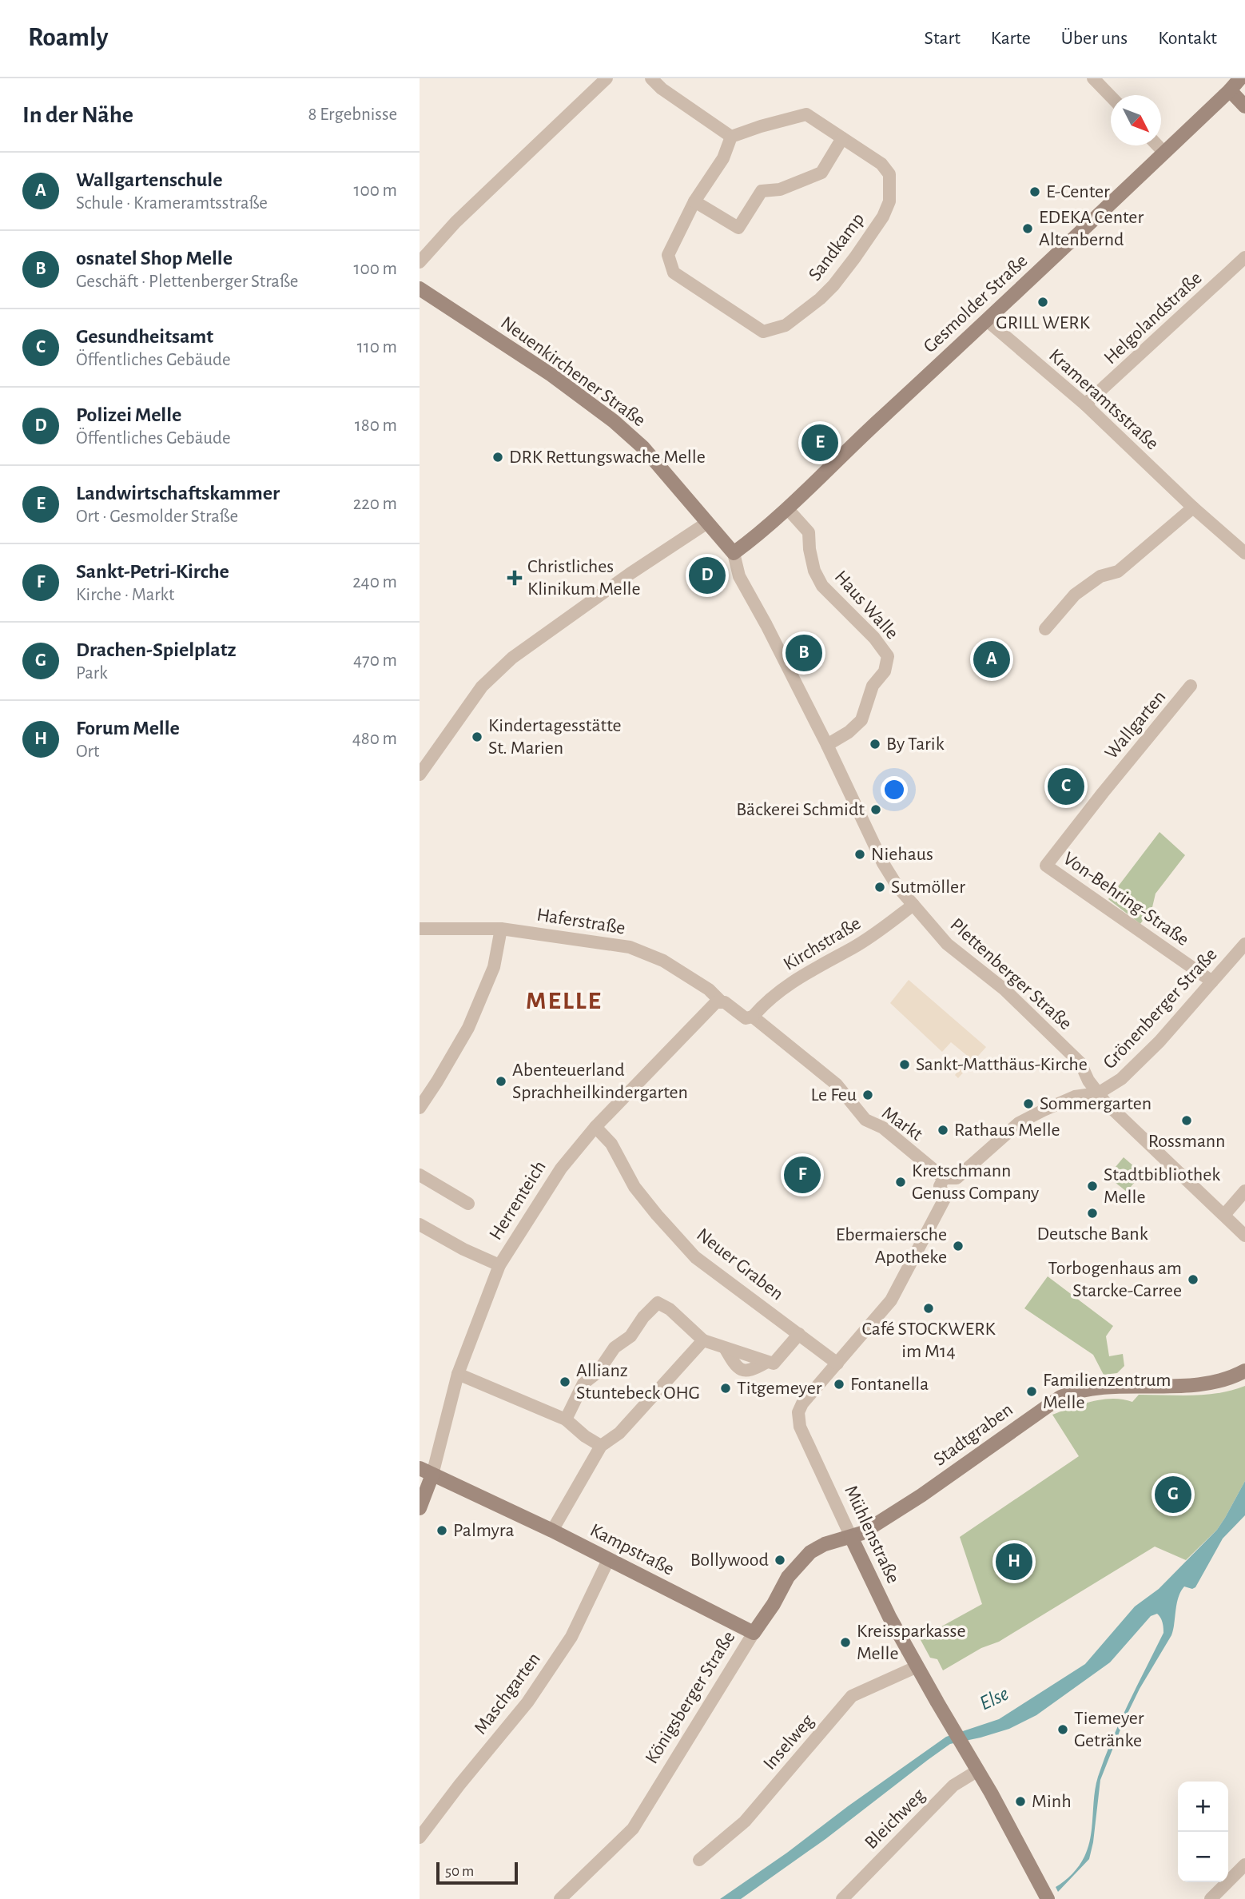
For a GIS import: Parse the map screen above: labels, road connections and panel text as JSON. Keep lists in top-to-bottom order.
{
  "streets": {
    "street": [
      "Sandkamp",
      "Gesmolder Straße",
      "Helgolandstraße",
      "Neuenkirchener Straße",
      "Krameramtsstraße",
      "Haus Walle",
      "Wallgarten",
      "Von-Behring-Straße",
      "Haferstraße",
      "Kirchstraße",
      "Plettenberger Straße",
      "Grönenberger Straße",
      "Markt",
      "Herrenteich",
      "Neuer Graben",
      "Stadtgraben",
      "Mühlenstraße",
      "Kampstraße",
      "Maschgarten",
      "Königsberger Straße",
      "Inselweg",
      "Bleichweg"
    ]
  },
  "crossings": [
    ["Gesmolder Straße", "Neuenkirchener Straße"],
    ["Gesmolder Straße", "Krameramtsstraße"],
    ["Gesmolder Straße", "Haus Walle"],
    ["Gesmolder Straße", "Plettenberger Straße"],
    ["Helgolandstraße", "Krameramtsstraße"],
    ["Neuenkirchener Straße", "Plettenberger Straße"],
    ["Haus Walle", "Plettenberger Straße"],
    ["Wallgarten", "Von-Behring-Straße"],
    ["Von-Behring-Straße", "Grönenberger Straße"],
    ["Haferstraße", "Herrenteich"],
    ["Kirchstraße", "Plettenberger Straße"],
    ["Kirchstraße", "Markt"],
    ["Plettenberger Straße", "Grönenberger Straße"],
    ["Markt", "Mühlenstraße"],
    ["Herrenteich", "Neuer Graben"],
    ["Herrenteich", "Kampstraße"],
    ["Neuer Graben", "Mühlenstraße"],
    ["Stadtgraben", "Mühlenstraße"],
    ["Stadtgraben", "Königsberger Straße"],
    ["Mühlenstraße", "Königsberger Straße"],
    ["Mühlenstraße", "Inselweg"],
    ["Mühlenstraße", "Bleichweg"],
    ["Kampstraße", "Maschgarten"],
    ["Kampstraße", "Königsberger Straße"]
  ],
  "districts": ["MELLE"],
  "water": ["Else"],
  "places": {
    "other": [
      "E-Center",
      "EDEKA Center Altenbernd",
      "GRILL WERK",
      "DRK Rettungswache Melle",
      "Kindertagesstätte St. Marien",
      "By Tarik",
      "Bäckerei Schmidt",
      "Niehaus",
      "Sutmöller",
      "Sankt-Matthäus-Kirche",
      "Abenteuerland Sprachheilkindergarten",
      "Le Feu",
      "Sommergarten",
      "Rossmann",
      "Rathaus Melle",
      "Kretschmann Genuss Company",
      "Stadtbibliothek Melle",
      "Deutsche Bank",
      "Ebermaiersche Apotheke",
      "Torbogenhaus am Starcke-Carree",
      "Café STOCKWERK im M14",
      "Allianz Stuntebeck OHG",
      "Fontanella",
      "Titgemeyer",
      "Familienzentrum Melle",
      "Palmyra",
      "Bollywood",
      "Kreissparkasse Melle",
      "Tiemeyer Getränke",
      "Minh"
    ],
    "health": ["Christliches Klinikum Melle"]
  },
  "scale_bar": "50 m",
  "north": "bottom right",
  "page": {
    "header": "Roamly",
    "nav": [
      "Start",
      "Karte",
      "Über uns",
      "Kontakt"
    ],
    "heading": ["In der Nähe", "8 Ergebnisse"],
    "list": [
      {
        "mark": "A",
        "name": "Wallgartenschule",
        "note": "Schule · Krameramtsstraße",
        "value": "100 m"
      },
      {
        "mark": "B",
        "name": "osnatel Shop Melle",
        "note": "Geschäft · Plettenberger Straße",
        "value": "100 m"
      },
      {
        "mark": "C",
        "name": "Gesundheitsamt",
        "note": "Öffentliches Gebäude",
        "value": "110 m"
      },
      {
        "mark": "D",
        "name": "Polizei Melle",
        "note": "Öffentliches Gebäude",
        "value": "180 m"
      },
      {
        "mark": "E",
        "name": "Landwirtschaftskammer",
        "note": "Ort · Gesmolder Straße",
        "value": "220 m"
      },
      {
        "mark": "F",
        "name": "Sankt-Petri-Kirche",
        "note": "Kirche · Markt",
        "value": "240 m"
      },
      {
        "mark": "G",
        "name": "Drachen-Spielplatz",
        "note": "Park",
        "value": "470 m"
      },
      {
        "mark": "H",
        "name": "Forum Melle",
        "note": "Ort",
        "value": "480 m"
      }
    ],
    "pins": [
      "E",
      "D",
      "B",
      "A",
      "C",
      "F",
      "G",
      "H"
    ],
    "map_buttons": ["+", "−"],
    "scale": "50 m"
  }
}
